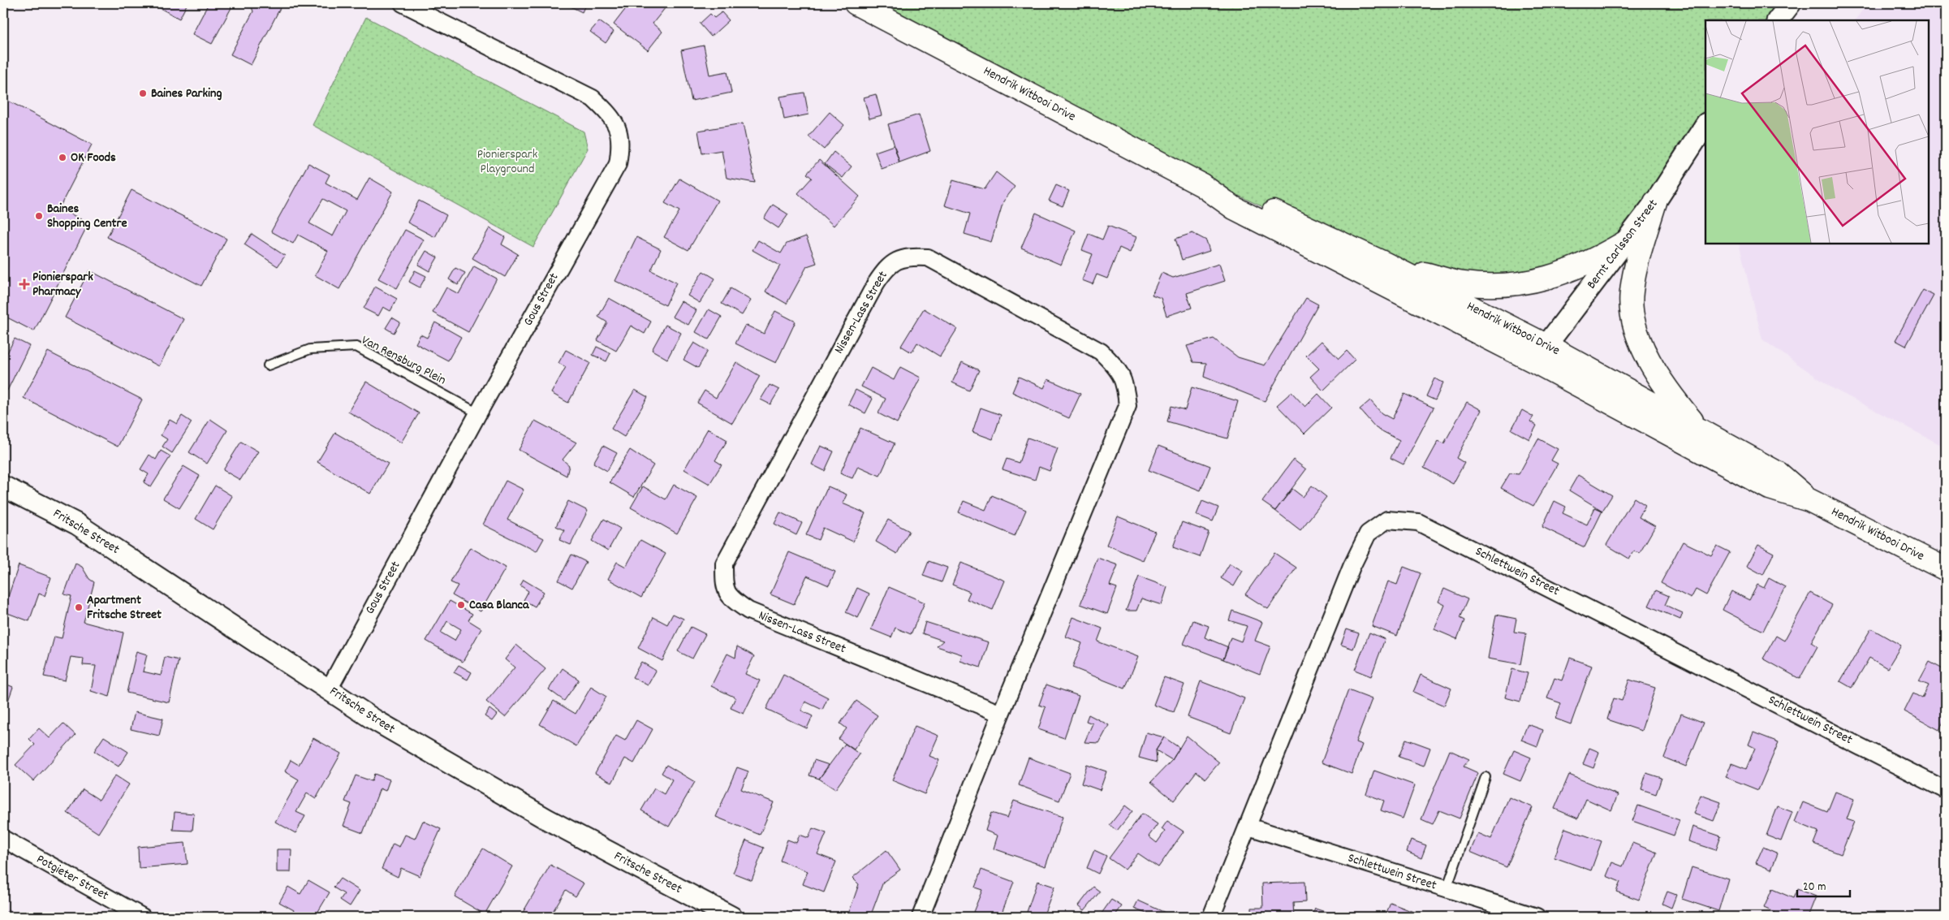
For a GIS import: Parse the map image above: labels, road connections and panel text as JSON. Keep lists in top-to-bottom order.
{
  "streets": {
    "main road": ["Hendrik Witbooi Drive"],
    "street": [
      "Bernt Carlsson Street",
      "Gous Street",
      "Nissen-Lass Street",
      "Fritsche Street",
      "Schlettwein Street",
      "Potgieter Street"
    ],
    "lane": ["Van Rensburg Plein"]
  },
  "crossings": [
    ["Hendrik Witbooi Drive", "Bernt Carlsson Street"],
    ["Gous Street", "Van Rensburg Plein"],
    ["Gous Street", "Fritsche Street"]
  ],
  "parks": ["Pionierspark Playground"],
  "places": {
    "other": [
      "Baines Parking",
      "OK Foods",
      "Baines Shopping Centre",
      "Casa Blanca",
      "Apartment Fritsche Street"
    ],
    "health": ["Pionierspark Pharmacy"]
  },
  "scale_bar": "20 m"
}
